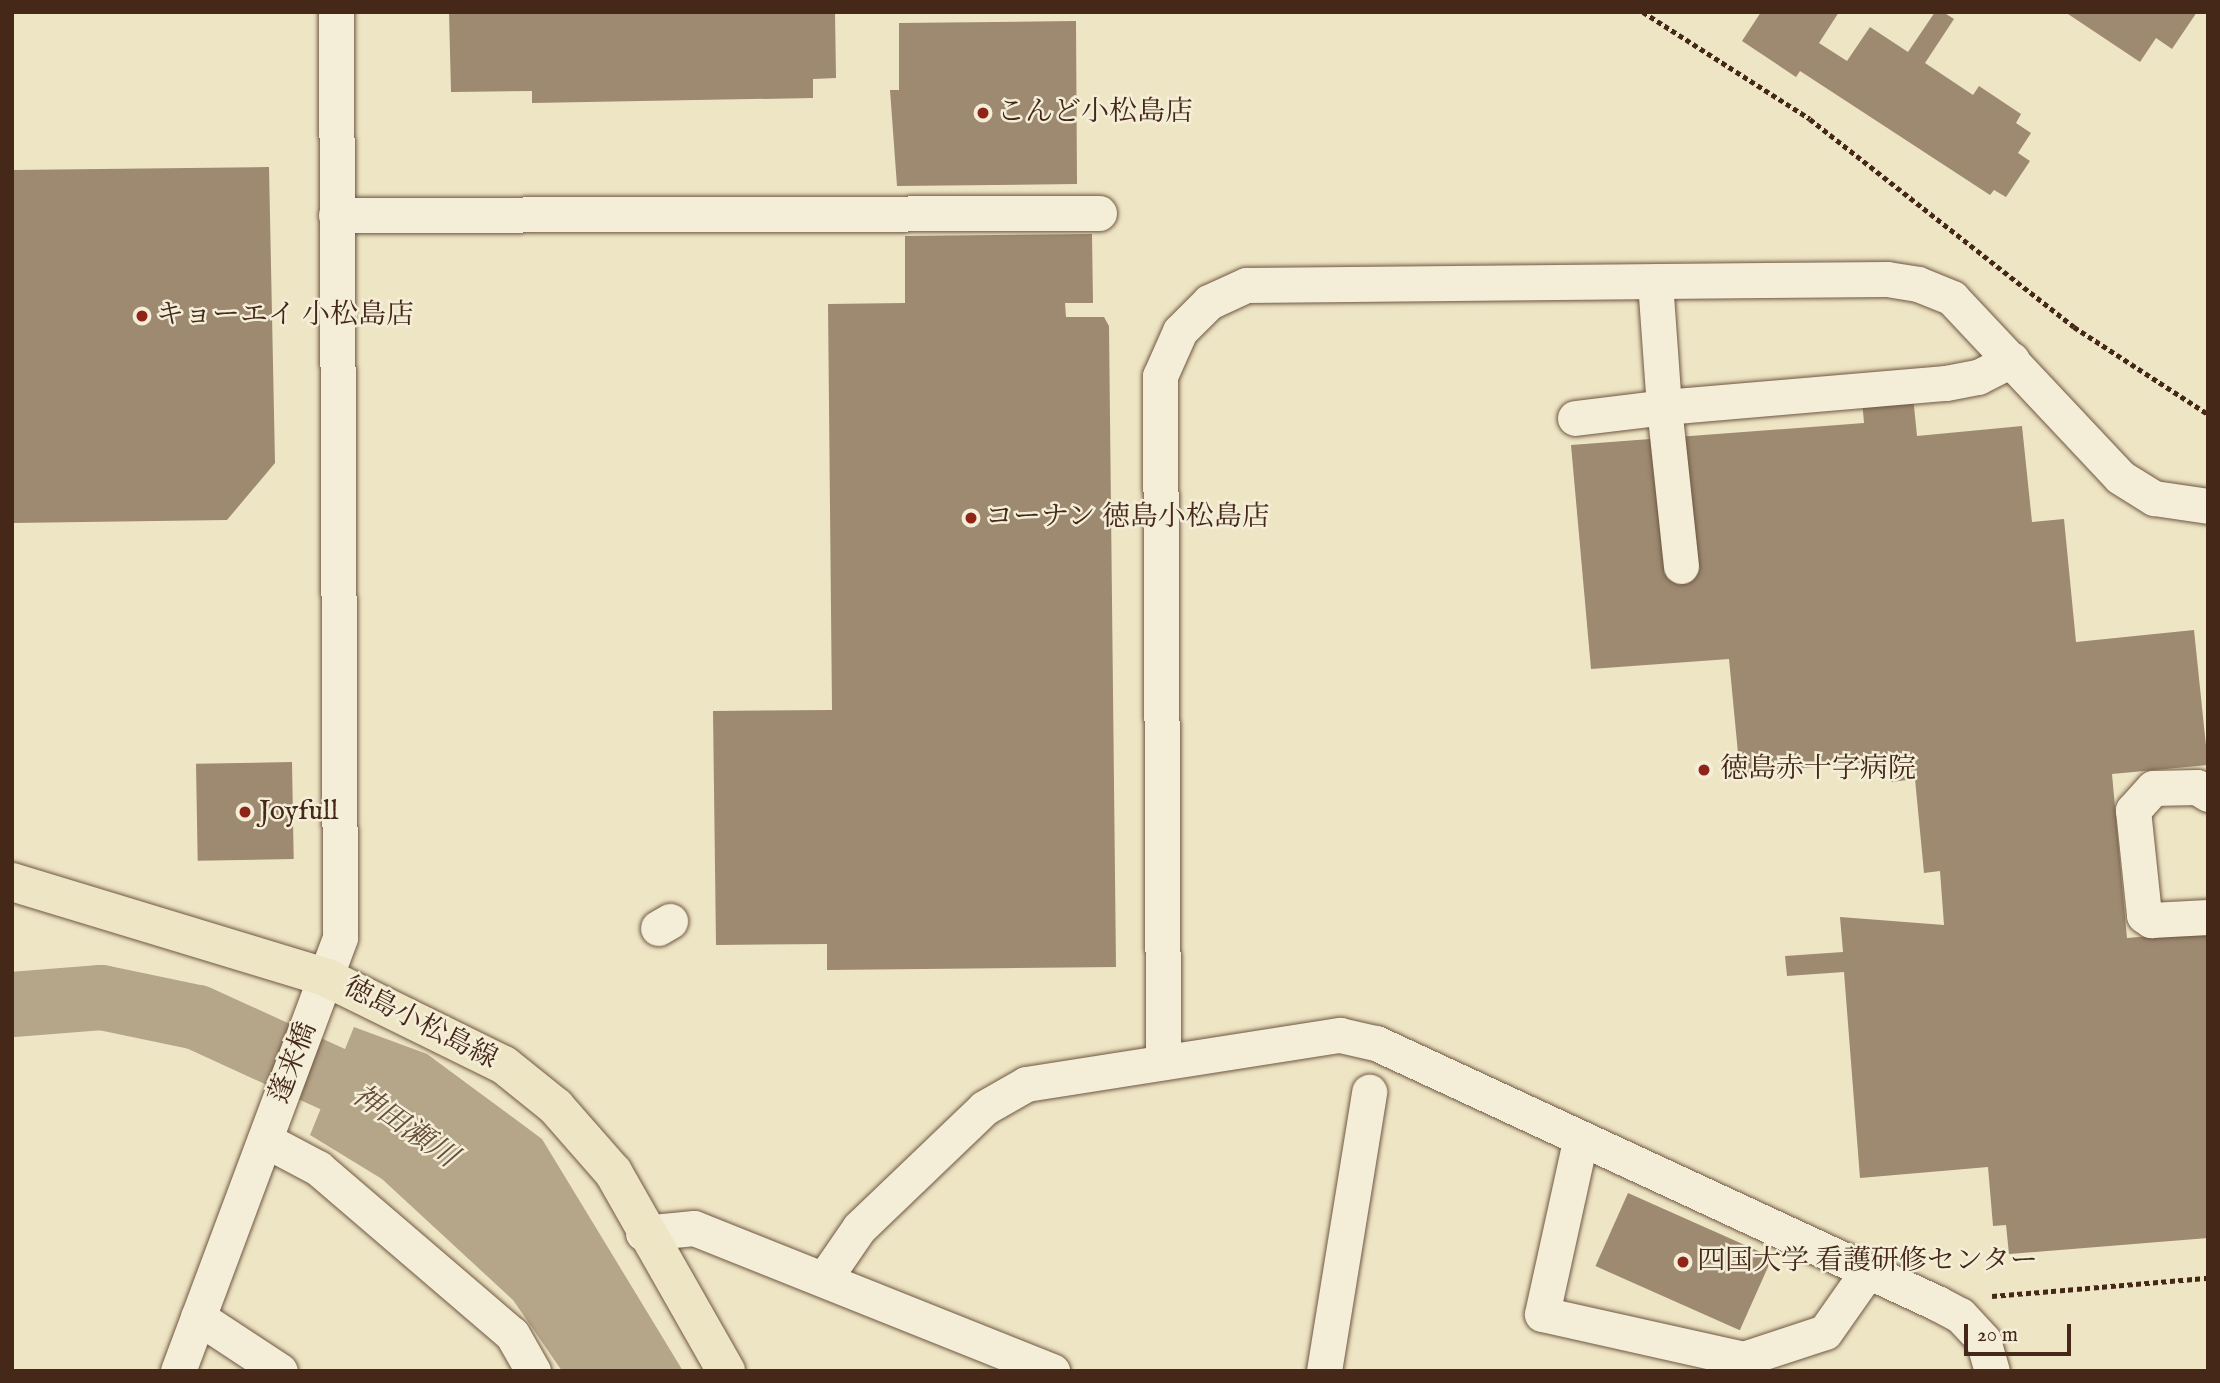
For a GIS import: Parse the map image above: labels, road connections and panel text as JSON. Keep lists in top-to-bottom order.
{
  "streets": {
    "main road": ["徳島小松島線"],
    "street": ["蓬来橋"]
  },
  "crossings": [
    ["徳島小松島線", "蓬来橋"]
  ],
  "water": ["神田瀬川"],
  "places": [
    "こんど小松島店",
    "キョーエイ 小松島店",
    "コーナン 徳島小松島店",
    "徳島赤十字病院",
    "Joyfull",
    "四国大学 看護研修センター"
  ],
  "scale_bar": "20 m"
}
